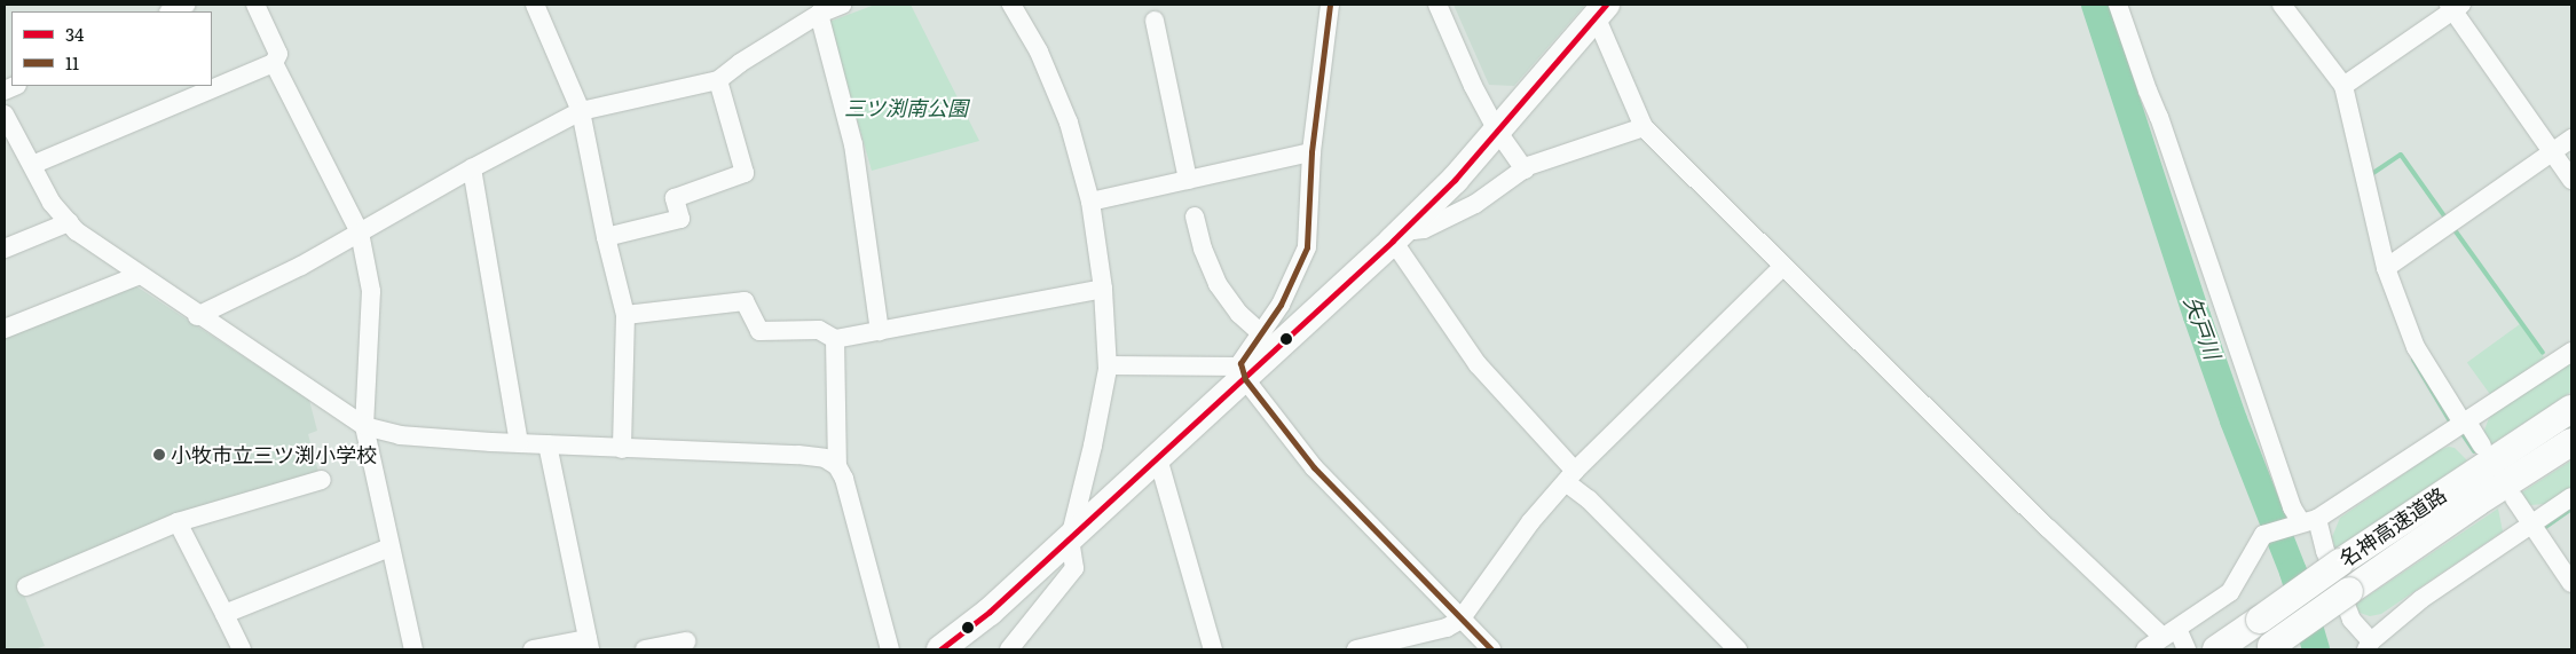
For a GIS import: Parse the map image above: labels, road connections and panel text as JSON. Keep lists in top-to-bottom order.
{
  "streets": {
    "highway": ["名神高速道路"]
  },
  "water": ["矢戸川"],
  "parks": ["三ツ渕南公園"],
  "places": ["小牧市立三ツ渕小学校"],
  "lines": ["transit line 34", "transit line 11"],
  "legend": ["34", "11"]
}
